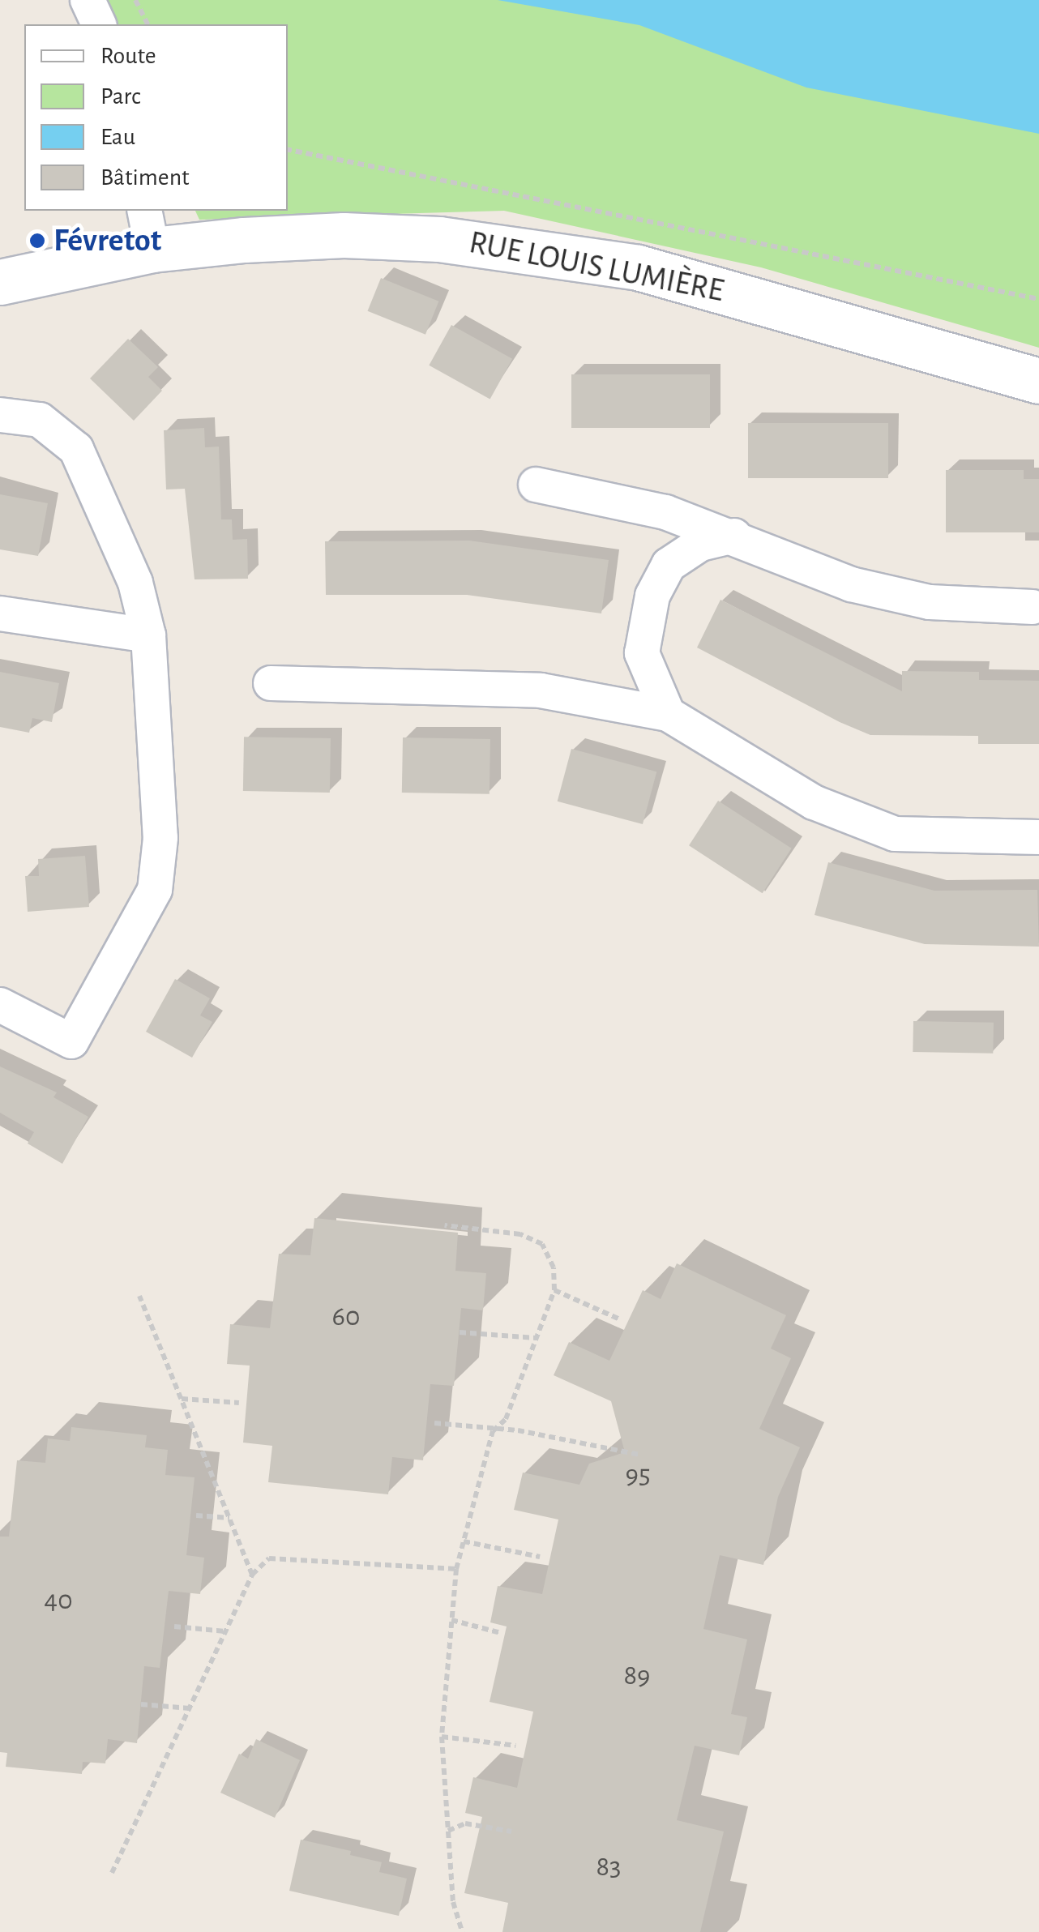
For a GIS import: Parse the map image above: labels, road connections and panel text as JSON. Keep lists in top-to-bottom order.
{
  "streets": {
    "main road": ["RUE LOUIS LUMIÈRE"]
  },
  "places": ["Févretot"],
  "house_numbers": [
    "60",
    "95",
    "40",
    "89",
    "83"
  ],
  "legend": [
    "Route",
    "Parc",
    "Eau",
    "Bâtiment"
  ]
}
